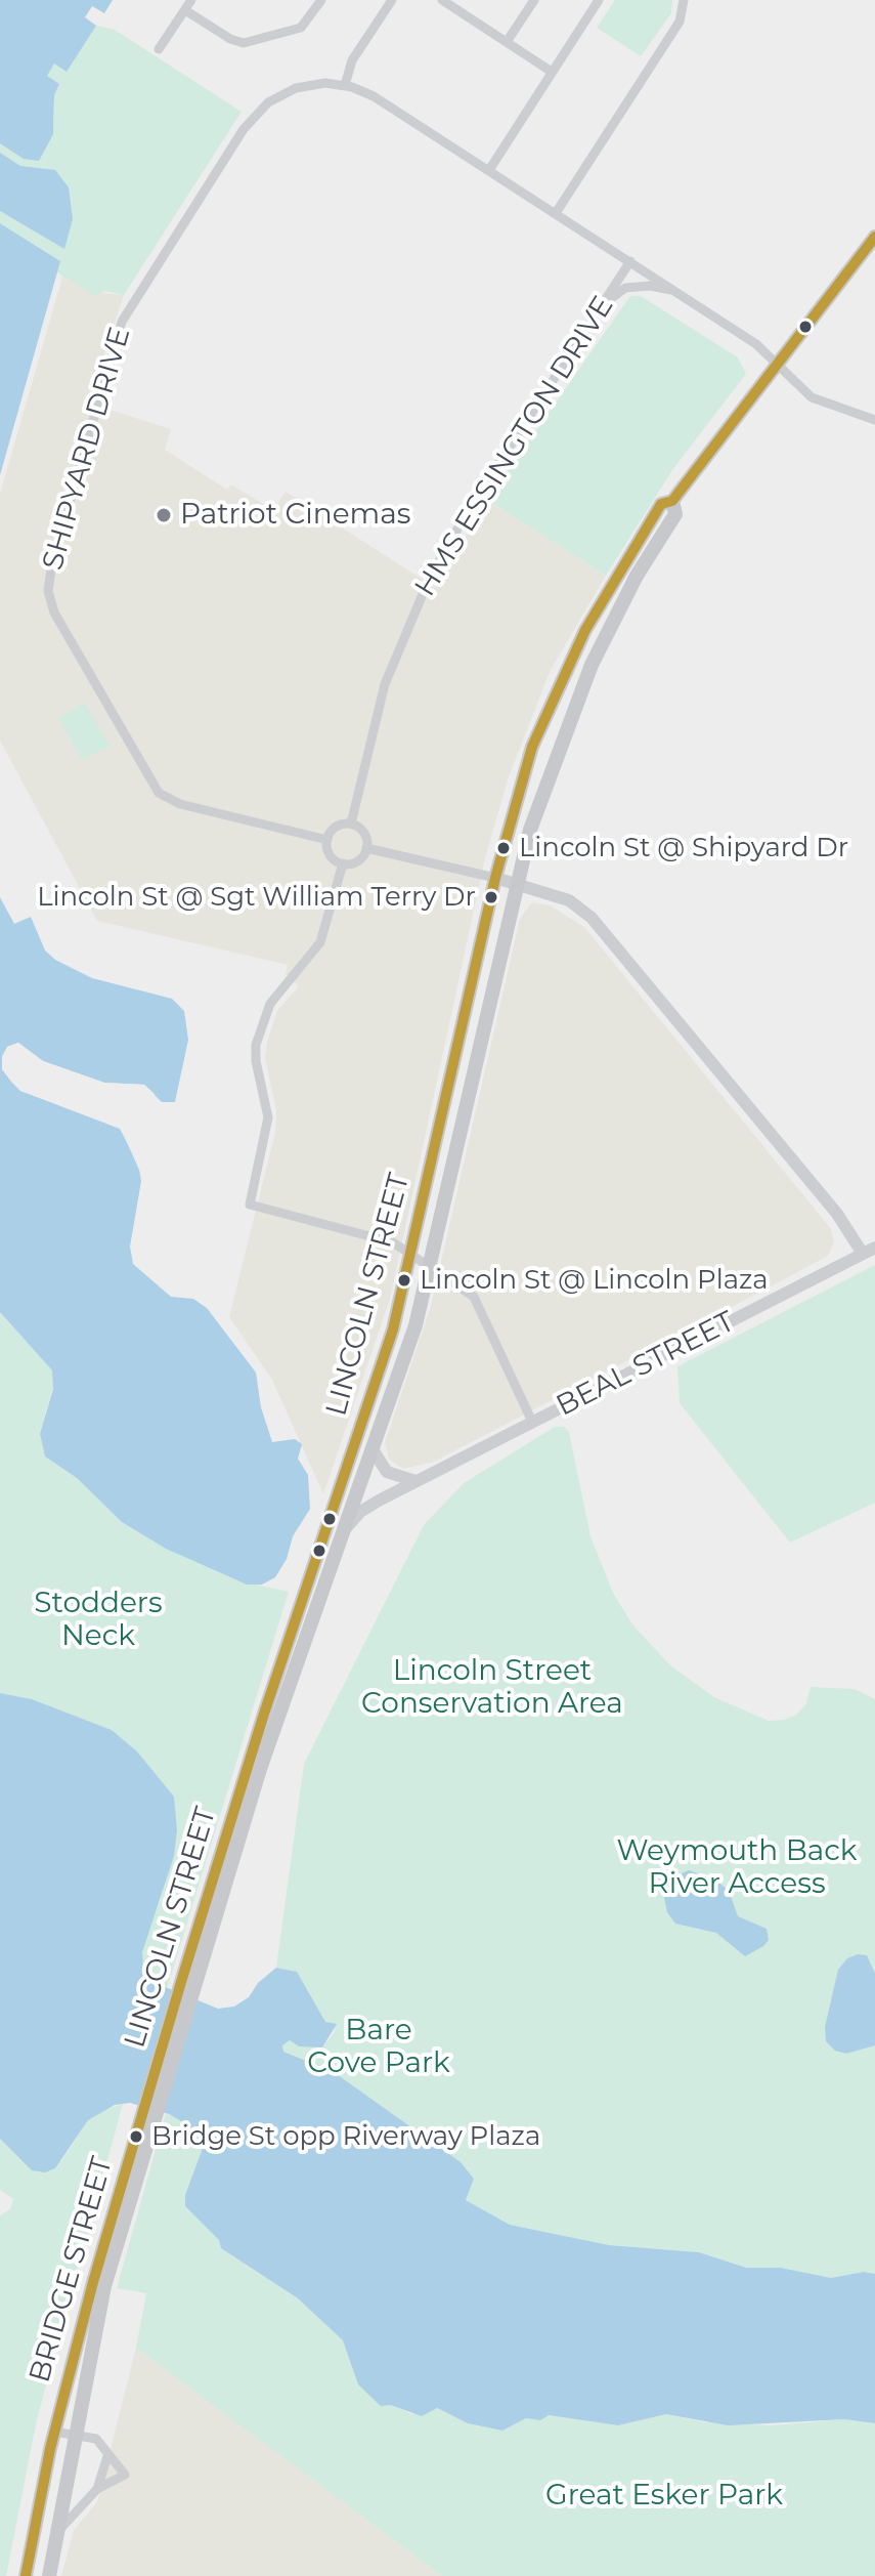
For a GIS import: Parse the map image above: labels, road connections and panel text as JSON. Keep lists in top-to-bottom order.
{
  "streets": {
    "main road": ["LINCOLN STREET", "BRIDGE STREET"],
    "street": ["HMS ESSINGTON DRIVE", "SHIPYARD DRIVE", "BEAL STREET"]
  },
  "crossings": [
    ["HMS ESSINGTON DRIVE", "SHIPYARD DRIVE"],
    ["SHIPYARD DRIVE", "LINCOLN STREET"],
    ["LINCOLN STREET", "BEAL STREET"],
    ["LINCOLN STREET", "BRIDGE STREET"]
  ],
  "parks": [
    "Stodders Neck",
    "Lincoln Street Conservation Area",
    "Weymouth Back River Access",
    "Bare Cove Park",
    "Great Esker Park"
  ],
  "places": [
    "Patriot Cinemas",
    "Lincoln St @ Shipyard Dr",
    "Lincoln St @ Sgt William Terry Dr",
    "Lincoln St @ Lincoln Plaza",
    "Bridge St opp Riverway Plaza"
  ]
}
